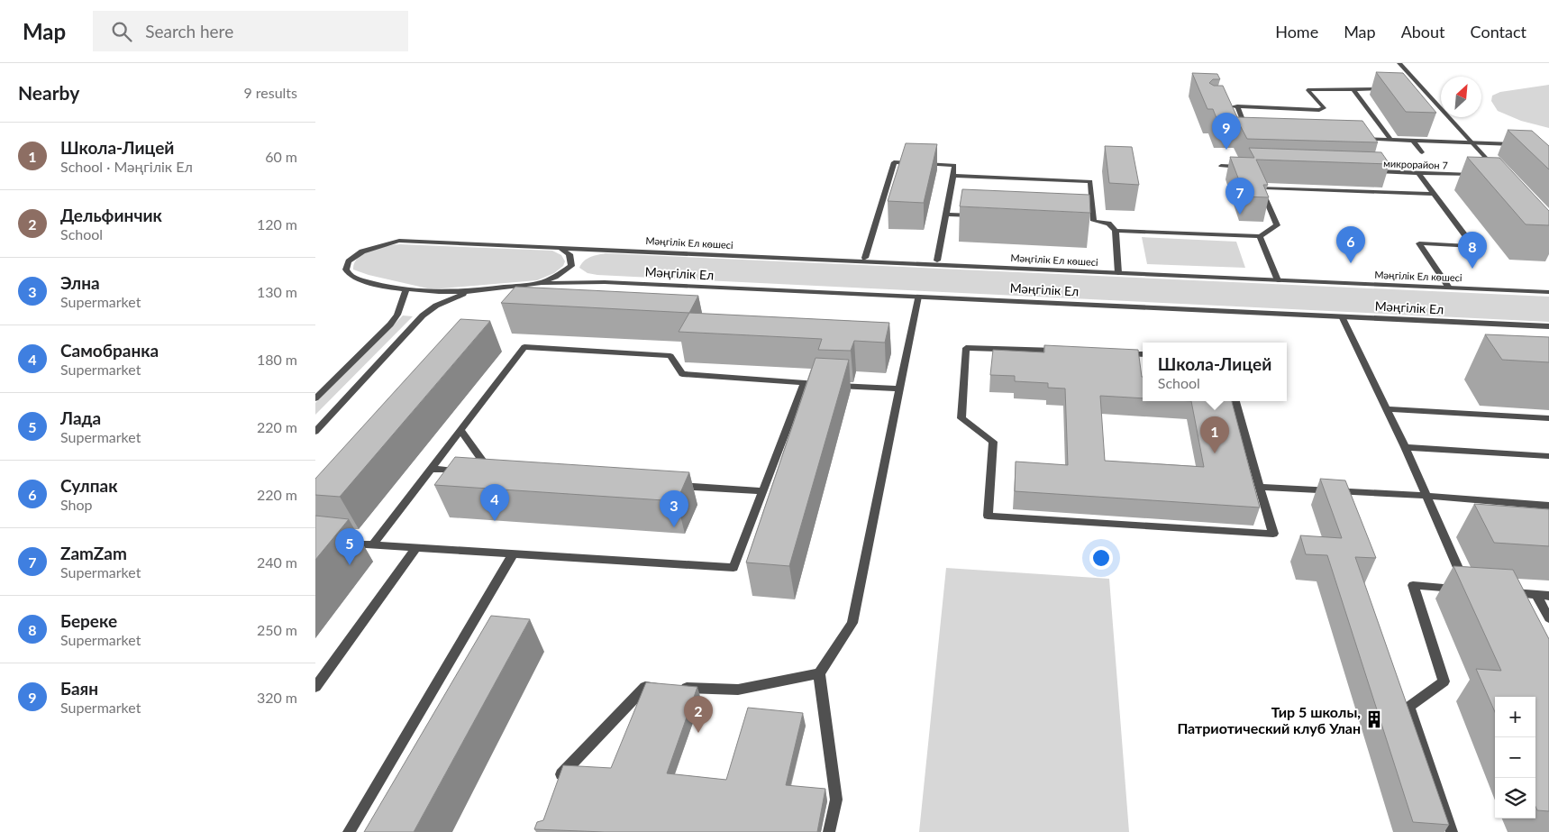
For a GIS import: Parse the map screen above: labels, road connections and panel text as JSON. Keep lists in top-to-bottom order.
{
  "streets": {
    "street": ["микрорайон 7", "Мәңгілік Ел көшесі", "Мәңгілік Ел"]
  },
  "crossings": [
    ["Мәңгілік Ел көшесі", "Мәңгілік Ел"]
  ],
  "places": {
    "building": ["Тир 5 школы, Патриотический клуб Улан"]
  },
  "north": "top right",
  "page": {
    "header": "Map",
    "search": "Search here",
    "nav": [
      "Home",
      "Map",
      "About",
      "Contact"
    ],
    "heading": ["Nearby", "9 results"],
    "pins": [
      "9",
      "7",
      "6",
      "8",
      "1",
      "4",
      "3",
      "5",
      "2"
    ],
    "list": [
      {
        "mark": "1",
        "name": "Школа-Лицей",
        "note": "School · Мәңгілік Ел",
        "value": "60 m"
      },
      {
        "mark": "2",
        "name": "Дельфинчик",
        "note": "School",
        "value": "120 m"
      },
      {
        "mark": "3",
        "name": "Элна",
        "note": "Supermarket",
        "value": "130 m"
      },
      {
        "mark": "4",
        "name": "Самобранка",
        "note": "Supermarket",
        "value": "180 m"
      },
      {
        "mark": "5",
        "name": "Лада",
        "note": "Supermarket",
        "value": "220 m"
      },
      {
        "mark": "6",
        "name": "Сулпак",
        "note": "Shop",
        "value": "220 m"
      },
      {
        "mark": "7",
        "name": "ZamZam",
        "note": "Supermarket",
        "value": "240 m"
      },
      {
        "mark": "8",
        "name": "Береке",
        "note": "Supermarket",
        "value": "250 m"
      },
      {
        "mark": "9",
        "name": "Баян",
        "note": "Supermarket",
        "value": "320 m"
      }
    ],
    "popup": ["Школа-Лицей", "School"],
    "map_buttons": ["+", "−"]
  }
}
